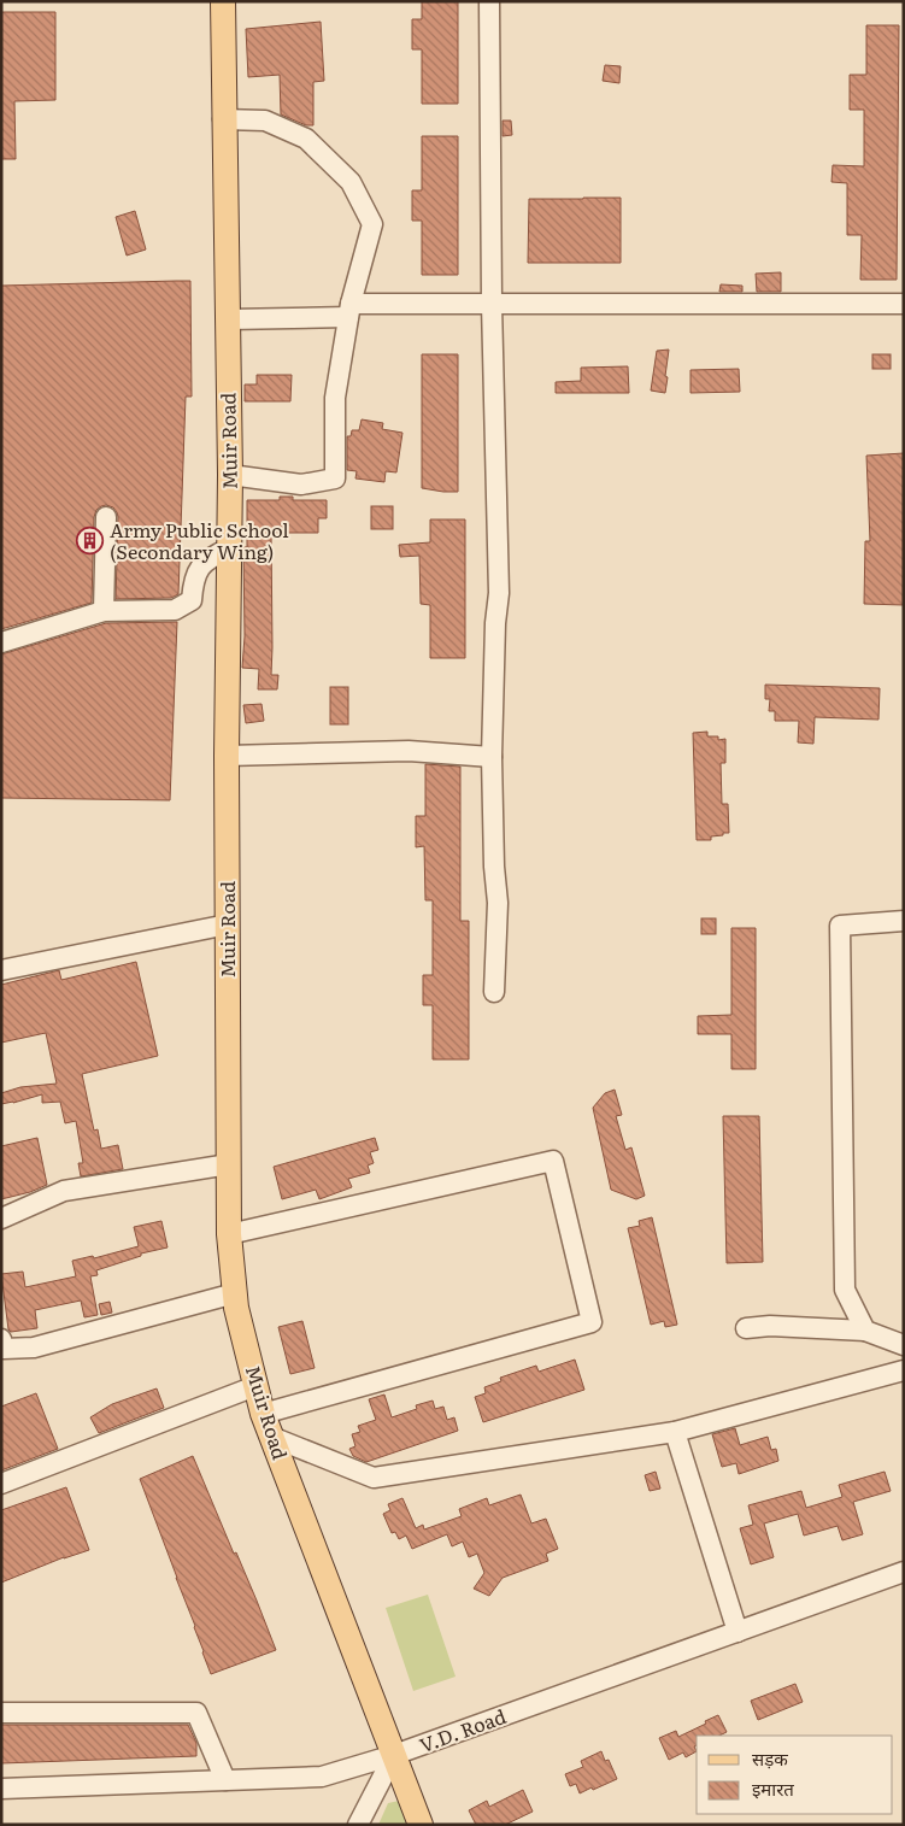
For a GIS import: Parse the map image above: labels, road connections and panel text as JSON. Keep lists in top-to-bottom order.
{
  "streets": {
    "main road": ["Muir Road"],
    "street": ["V.D. Road"]
  },
  "crossings": [
    ["Muir Road", "V.D. Road"]
  ],
  "places": {
    "building": ["Army Public School (Secondary Wing)"]
  },
  "legend": ["सड़क", "इमारत"]
}
